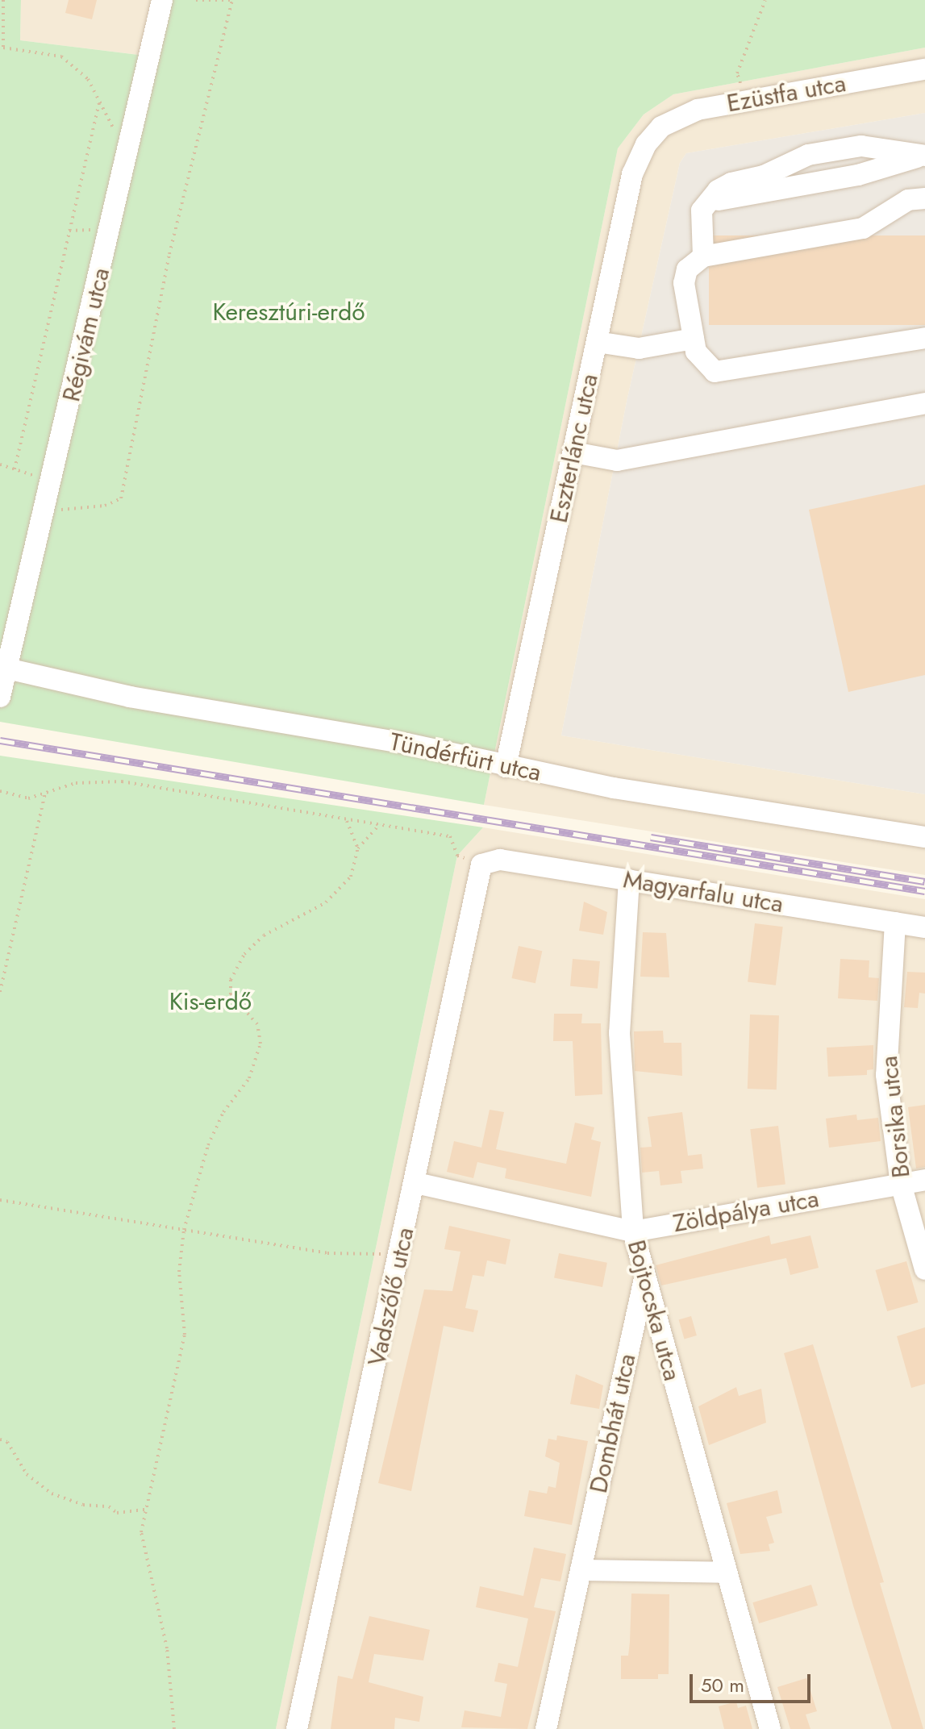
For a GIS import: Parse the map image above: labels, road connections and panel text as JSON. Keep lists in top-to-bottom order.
{
  "streets": {
    "street": [
      "Ezüstfa utca",
      "Régivám utca",
      "Eszterlánc utca",
      "Tündérfürt utca",
      "Magyarfalu utca",
      "Borsika utca",
      "Zöldpálya utca",
      "Vadszőlő utca",
      "Bojtocska utca",
      "Dombhát utca"
    ]
  },
  "crossings": [
    ["Ezüstfa utca", "Eszterlánc utca"],
    ["Régivám utca", "Tündérfürt utca"],
    ["Eszterlánc utca", "Tündérfürt utca"],
    ["Magyarfalu utca", "Borsika utca"],
    ["Magyarfalu utca", "Vadszőlő utca"],
    ["Magyarfalu utca", "Bojtocska utca"],
    ["Borsika utca", "Zöldpálya utca"],
    ["Zöldpálya utca", "Vadszőlő utca"],
    ["Zöldpálya utca", "Bojtocska utca"],
    ["Bojtocska utca", "Dombhát utca"]
  ],
  "parks": ["Keresztúri-erdő", "Kis-erdő"],
  "scale_bar": "50 m"
}
